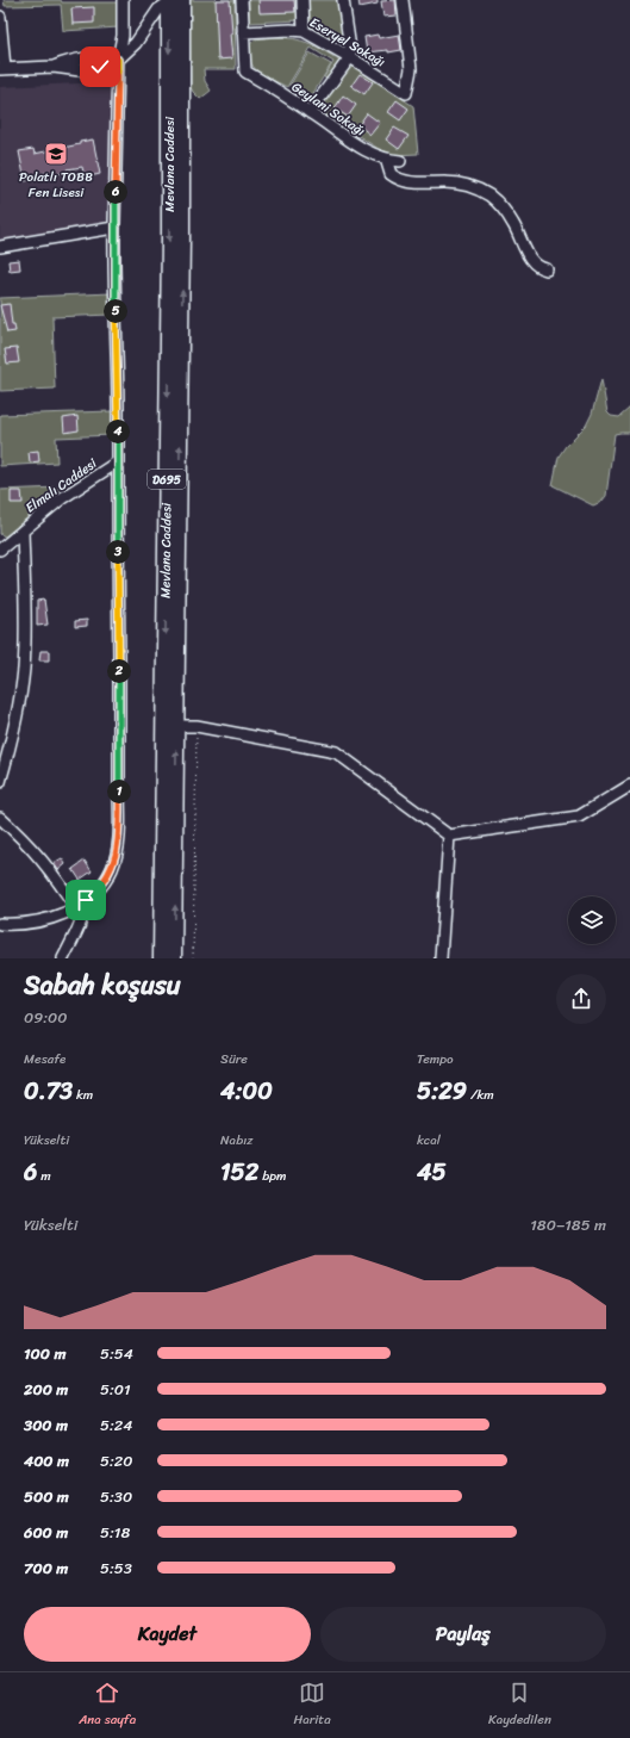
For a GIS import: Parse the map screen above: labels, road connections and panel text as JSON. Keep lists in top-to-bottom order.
{
  "streets": {
    "main road": ["Mevlana Caddesi", "D695"],
    "street": ["Eseryel Sokağı", "Geylani Sokağı", "Elmalı Caddesi"]
  },
  "crossings": [
    ["Eseryel Sokağı", "Geylani Sokağı"]
  ],
  "places": {
    "school or university": ["Polatlı TOBB Fen Lisesi"]
  },
  "page": {
    "pins": [
      "6",
      "5",
      "4",
      "3",
      "2",
      "1"
    ],
    "heading": ["Sabah koşusu", "09:00"],
    "stats": [
      ["Mesafe", "0.73 km"],
      ["Süre", "4:00"],
      ["Tempo", "5:29 /km"],
      ["Yükselti", "6 m"],
      ["Nabız", "152 bpm"],
      ["kcal", "45"]
    ],
    "chart": ["Yükselti", "180–185 m"],
    "list": [
      {
        "name": "100 m",
        "note": "5:54"
      },
      {
        "name": "200 m",
        "note": "5:01"
      },
      {
        "name": "300 m",
        "note": "5:24"
      },
      {
        "name": "400 m",
        "note": "5:20"
      },
      {
        "name": "500 m",
        "note": "5:30"
      },
      {
        "name": "600 m",
        "note": "5:18"
      },
      {
        "name": "700 m",
        "note": "5:53"
      }
    ],
    "buttons": ["Kaydet", "Paylaş"],
    "tabs": ["Ana sayfa", "Harita", "Kaydedilen"]
  }
}
